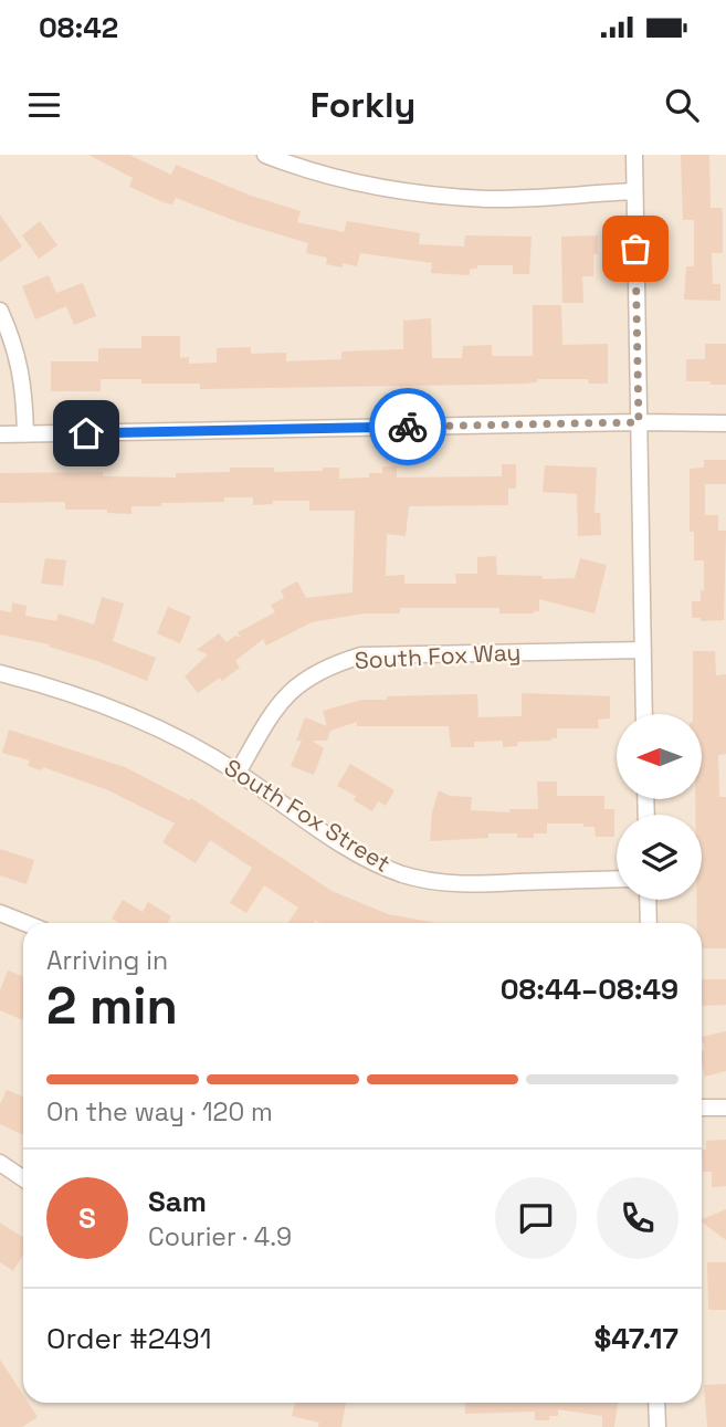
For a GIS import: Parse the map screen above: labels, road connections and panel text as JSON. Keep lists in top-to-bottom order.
{
  "streets": {
    "street": ["South Fox Way", "South Fox Street"]
  },
  "crossings": [
    ["South Fox Way", "South Fox Street"]
  ],
  "north": "left",
  "page": {
    "status": "08:42",
    "header": "Forkly",
    "heading": ["2 min", "Arriving in", "08:44–08:49"],
    "panel": [
      "Sam",
      "Courier · 4.9",
      "Order #2491",
      "$47.17"
    ],
    "bar": "On the way · 120 m",
    "round": "S"
  }
}
